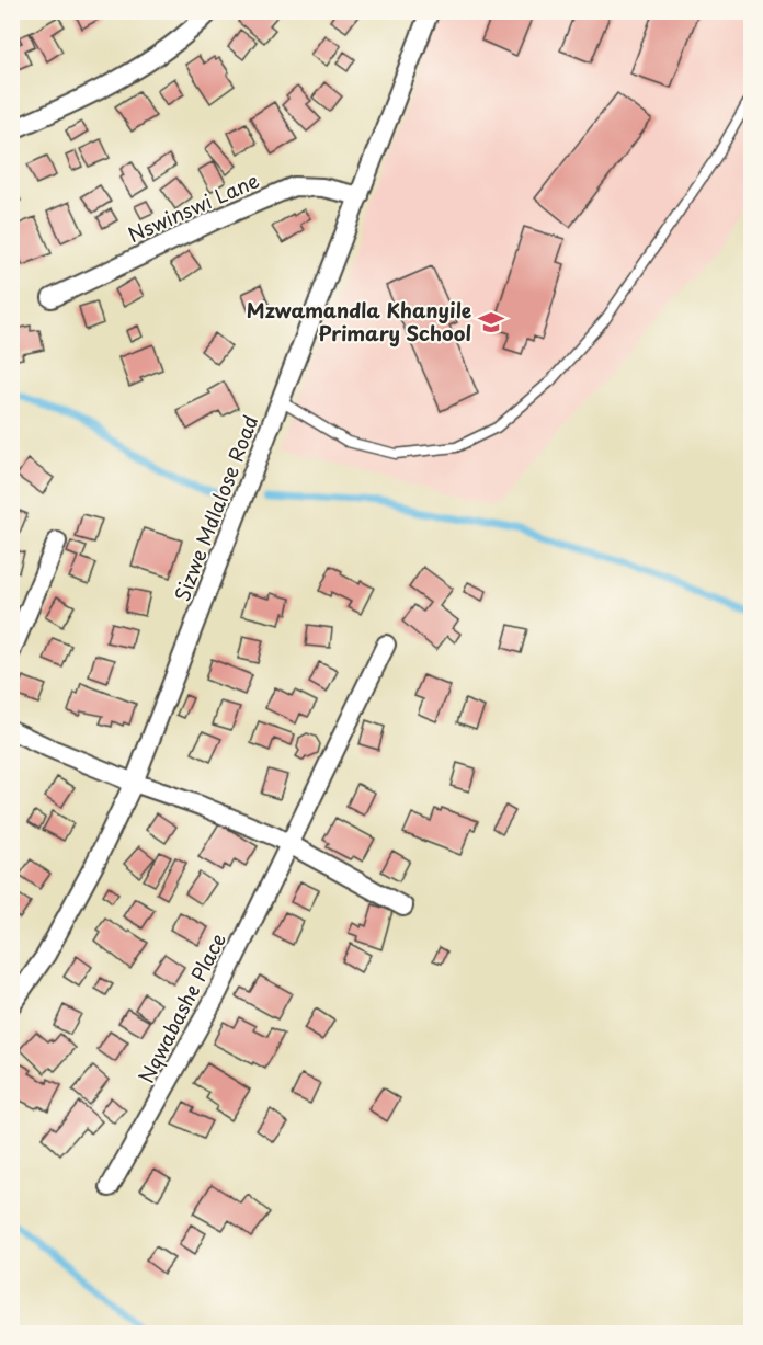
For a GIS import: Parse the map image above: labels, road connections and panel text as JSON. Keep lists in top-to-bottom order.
{
  "streets": {
    "street": ["Nswinswi Lane", "Sizwe Mdlalose Road", "Nqwabashe Place"]
  },
  "crossings": [
    ["Nswinswi Lane", "Sizwe Mdlalose Road"]
  ],
  "places": {
    "school or university": ["Mzwamandla Khanyile Primary School"]
  }
}
